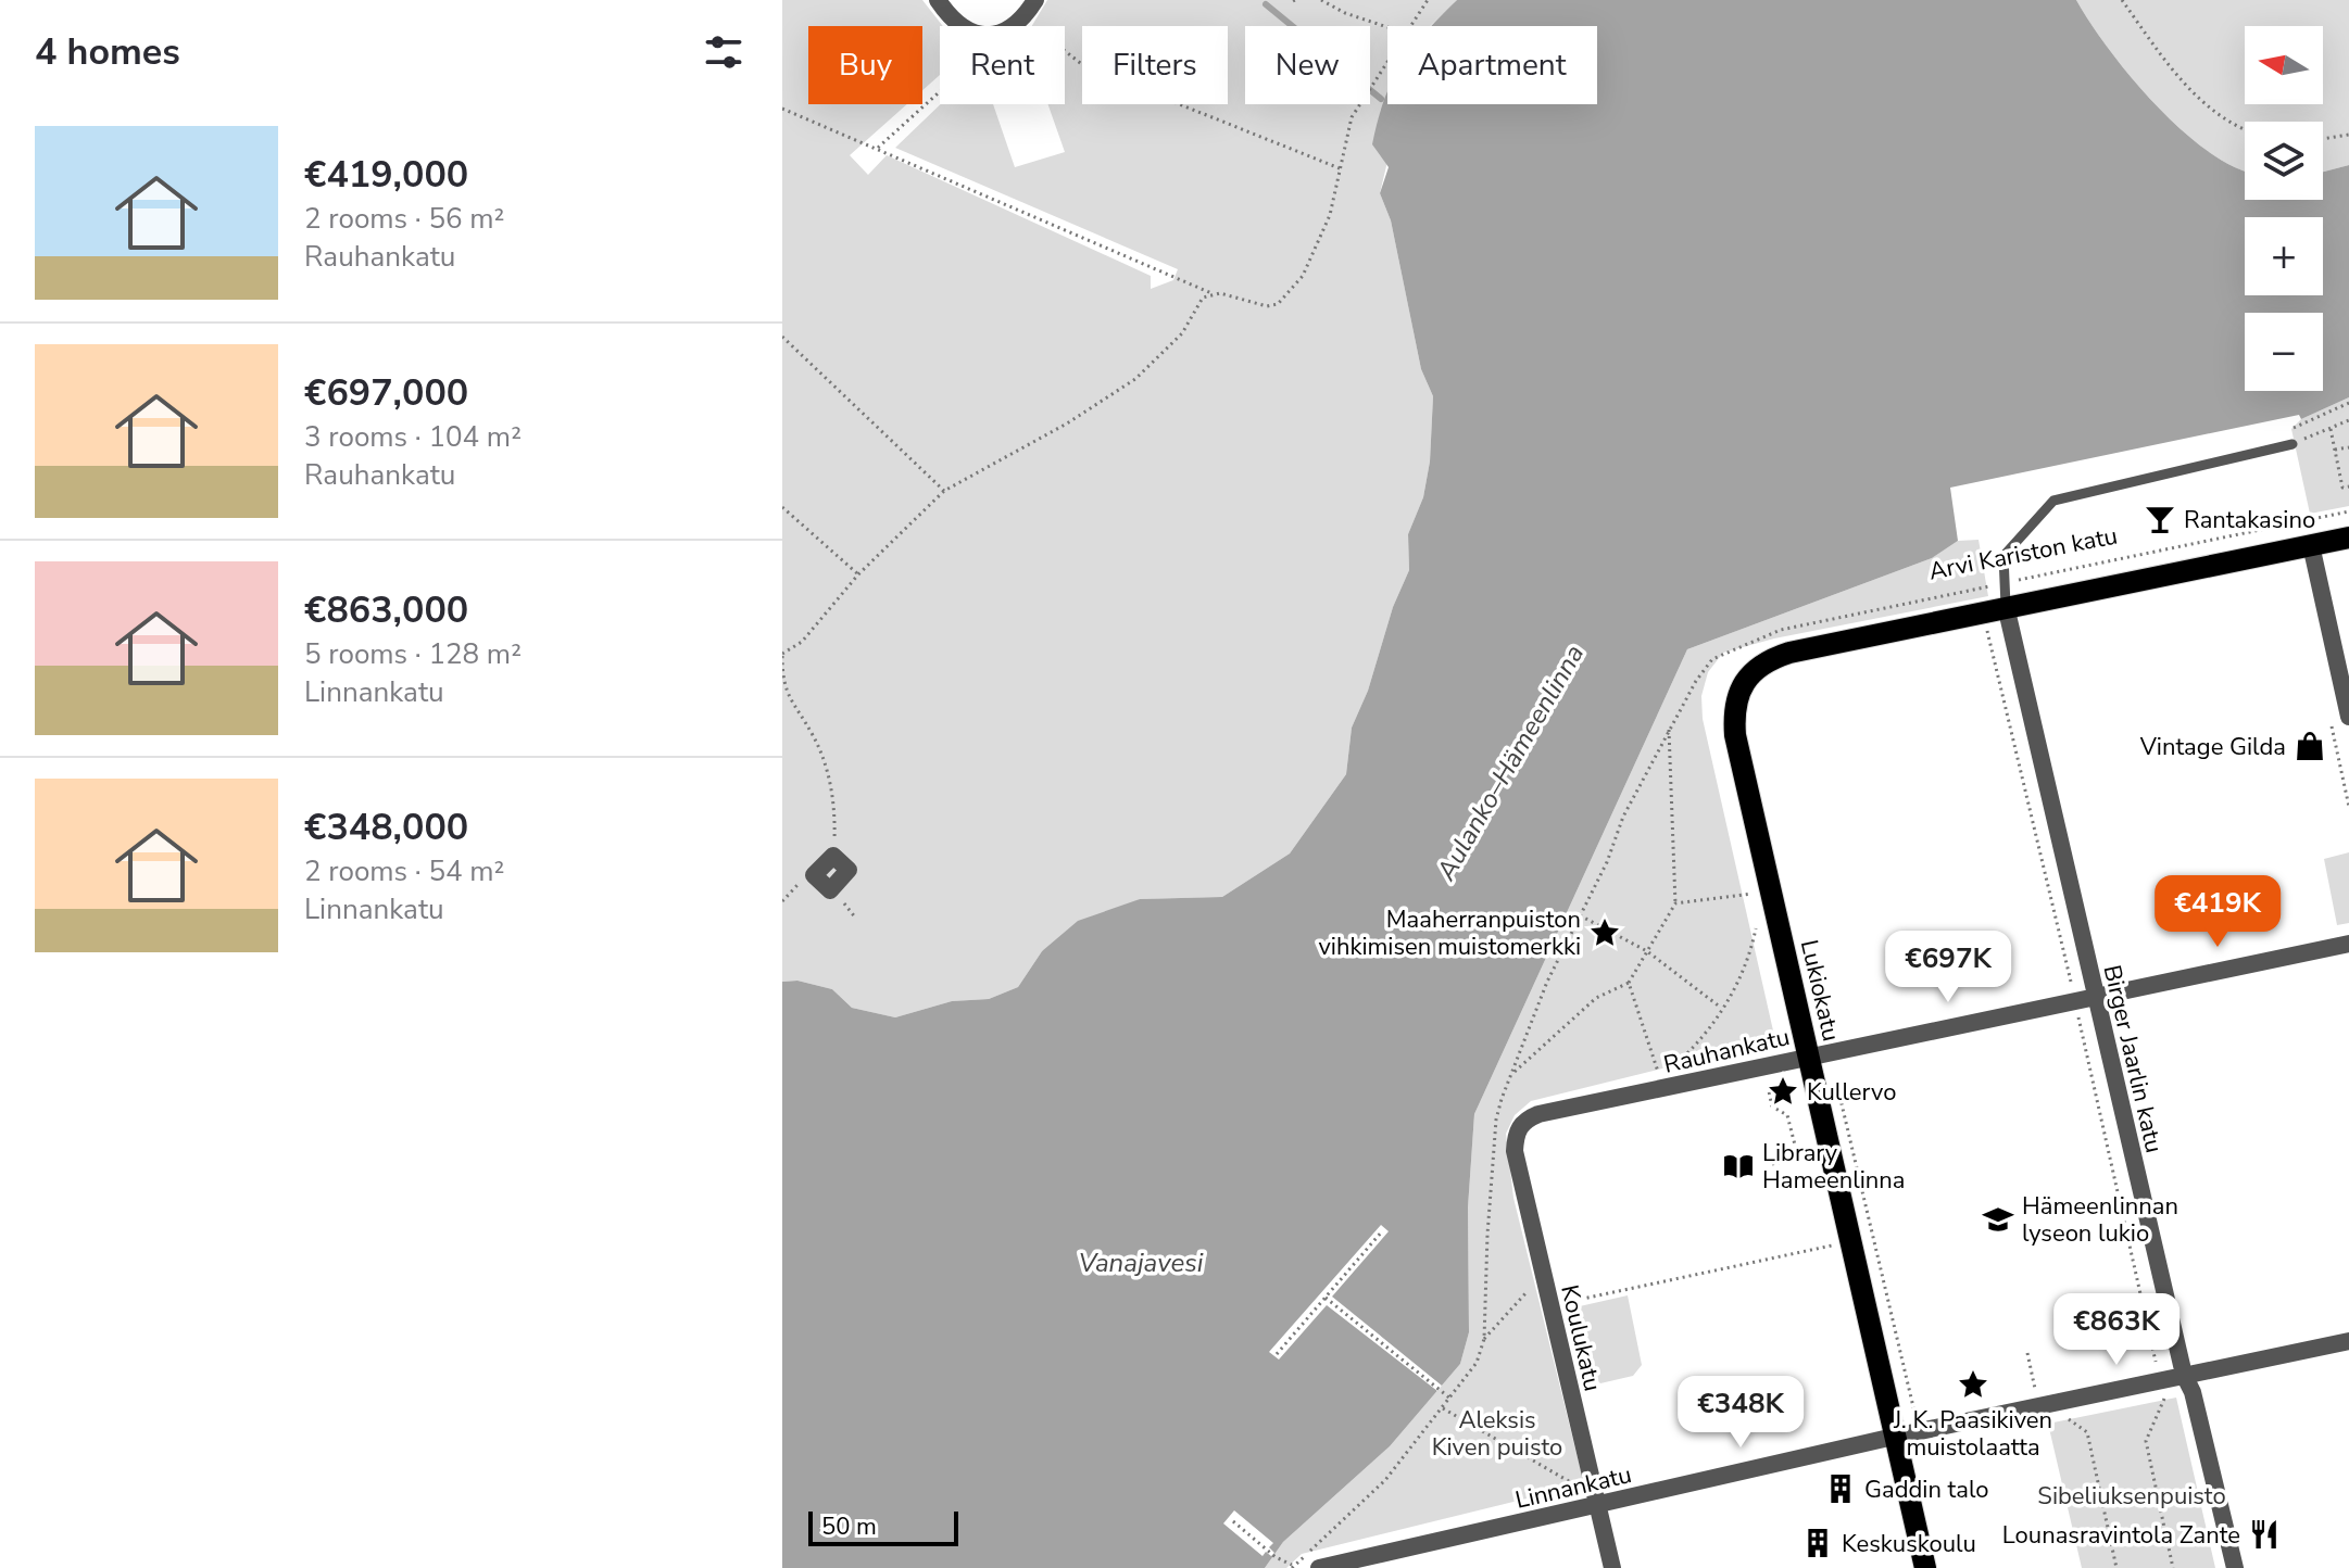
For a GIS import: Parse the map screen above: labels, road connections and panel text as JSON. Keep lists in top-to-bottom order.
{
  "streets": {
    "main road": ["Arvi Kariston katu", "Lukiokatu"],
    "street": [
      "Rauhankatu",
      "Birger Jaarlin katu",
      "Koulukatu",
      "Linnankatu"
    ]
  },
  "crossings": [
    ["Arvi Kariston katu", "Lukiokatu"],
    ["Arvi Kariston katu", "Birger Jaarlin katu"],
    ["Lukiokatu", "Rauhankatu"],
    ["Lukiokatu", "Linnankatu"],
    ["Rauhankatu", "Birger Jaarlin katu"],
    ["Rauhankatu", "Koulukatu"],
    ["Birger Jaarlin katu", "Linnankatu"],
    ["Koulukatu", "Linnankatu"]
  ],
  "water": ["Aulanko–Hämeenlinna", "Vanajavesi"],
  "parks": ["Aleksis Kiven puisto", "Sibeliuksenpuisto"],
  "places": {
    "bar": ["Rantakasino"],
    "shop": ["Vintage Gilda"],
    "place": ["Maaherranpuiston vihkimisen muistomerkki", "Kullervo", "J. K. Paasikiven muistolaatta"],
    "library": ["Library Hameenlinna"],
    "school or university": ["Hämeenlinnan lyseon lukio"],
    "building": ["Gaddin talo", "Keskuskoulu"],
    "restaurant": ["Lounasravintola Zante"]
  },
  "scale_bar": "50 m",
  "north": "left",
  "page": {
    "heading": "4 homes",
    "map_buttons": ["+", "−"],
    "chip": [
      "Buy",
      "Rent",
      "Filters",
      "New",
      "Apartment"
    ],
    "list": [
      {
        "name": "€419,000",
        "note": "2 rooms · 56 m² · Rauhankatu"
      },
      {
        "name": "€697,000",
        "note": "3 rooms · 104 m² · Rauhankatu"
      },
      {
        "name": "€863,000",
        "note": "5 rooms · 128 m² · Linnankatu"
      },
      {
        "name": "€348,000",
        "note": "2 rooms · 54 m² · Linnankatu"
      }
    ],
    "price": [
      "€419K",
      "€697K",
      "€863K",
      "€348K"
    ],
    "scale": "50 m"
  }
}
